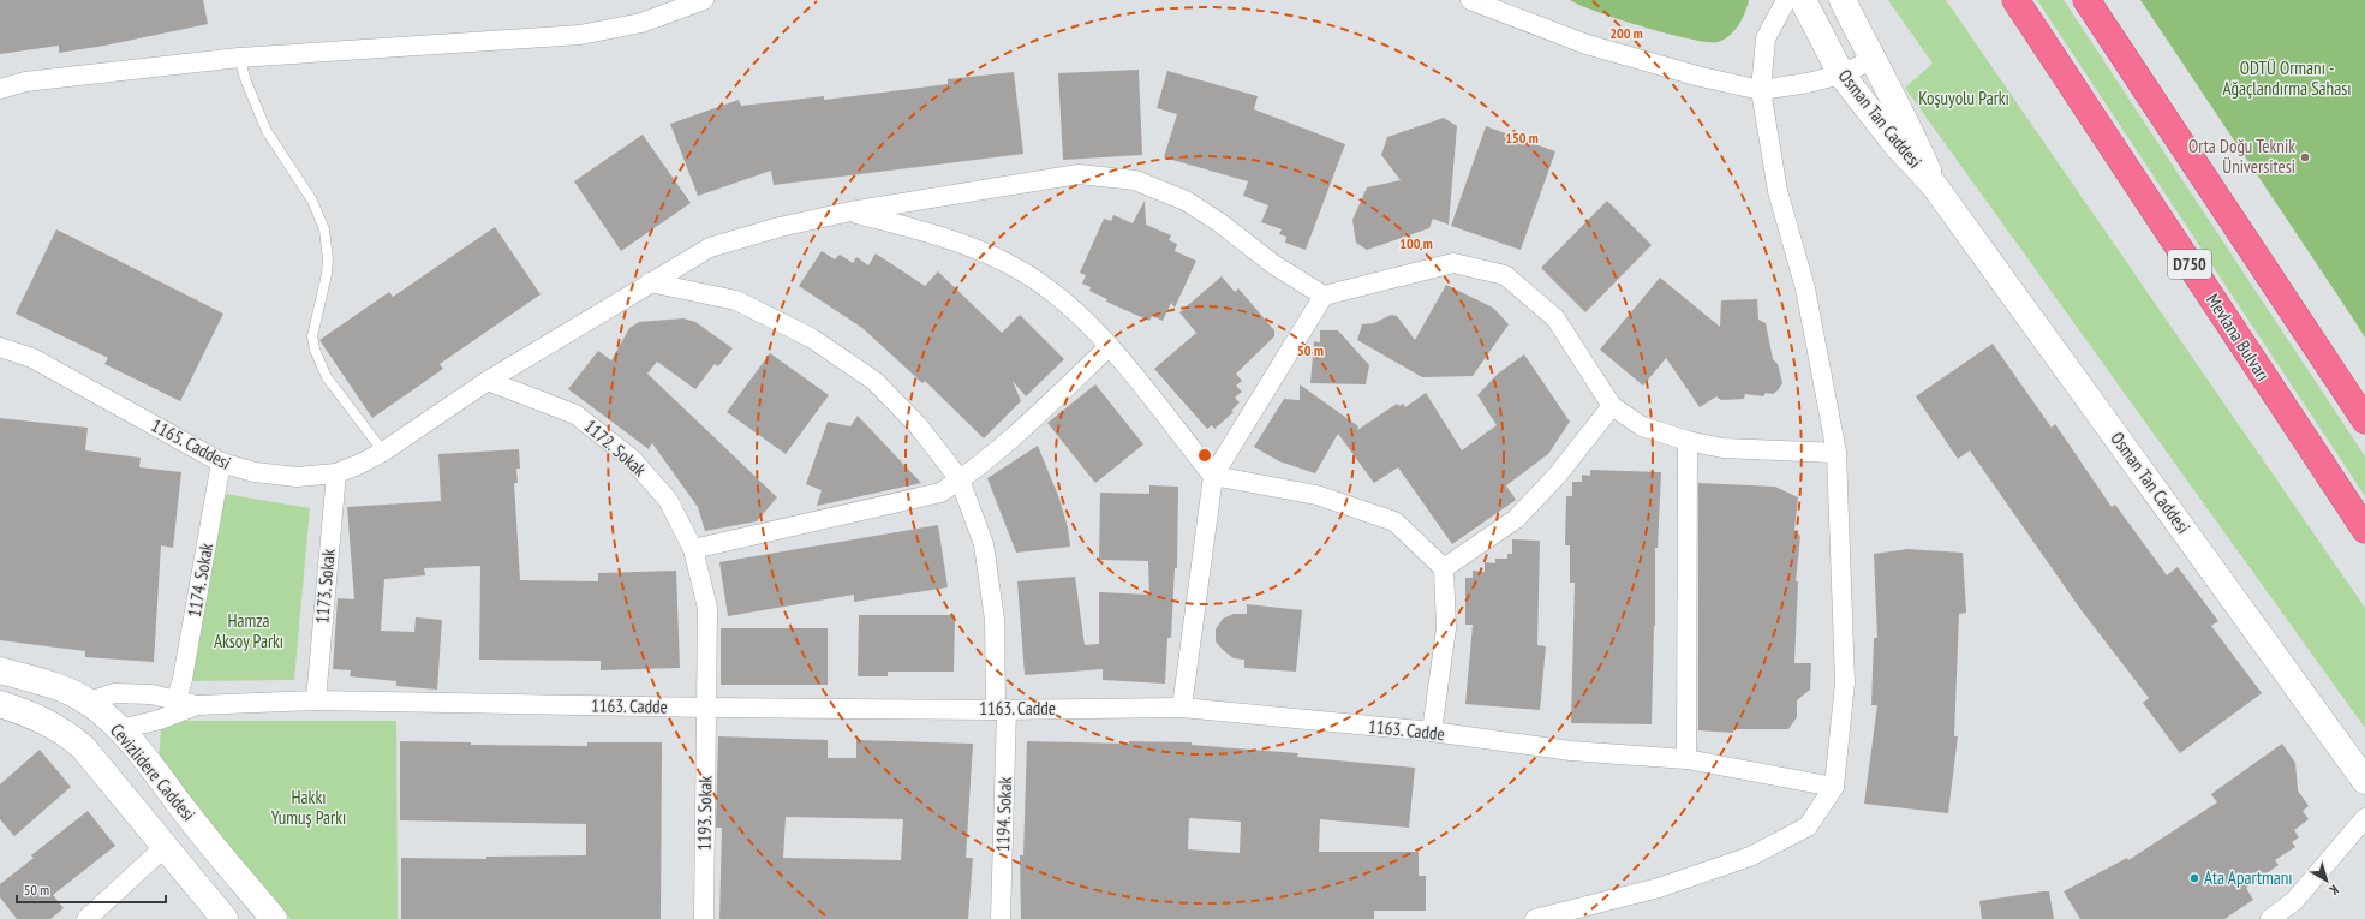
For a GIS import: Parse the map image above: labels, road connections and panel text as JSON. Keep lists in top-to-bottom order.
{
  "streets": {
    "highway": ["D750", "Mevlana Bulvarı"],
    "street": [
      "Osman Tan Caddesi",
      "1165. Caddesi",
      "1172. Sokak",
      "1174. Sokak",
      "1173. Sokak",
      "1163. Cadde",
      "Cevizlidere Caddesi",
      "1193. Sokak",
      "1194. Sokak"
    ]
  },
  "crossings": [
    ["1165. Caddesi", "1172. Sokak"],
    ["1165. Caddesi", "1174. Sokak"],
    ["1165. Caddesi", "1173. Sokak"],
    ["1165. Caddesi", "1194. Sokak"],
    ["1172. Sokak", "1163. Cadde"],
    ["1172. Sokak", "1193. Sokak"],
    ["1174. Sokak", "1163. Cadde"],
    ["1173. Sokak", "1163. Cadde"],
    ["1163. Cadde", "Cevizlidere Caddesi"],
    ["1163. Cadde", "1193. Sokak"],
    ["1163. Cadde", "1194. Sokak"]
  ],
  "parks": [
    "ODTÜ Ormanı - Ağaçlandırma Sahası",
    "Koşuyolu Parkı",
    "Hamza Aksoy Parkı",
    "Hakkı Yumuş Parkı"
  ],
  "places": ["Orta Doğu Teknik Üniversitesi", "Ata Apartmanı"],
  "scale_bar": "50 m",
  "north": "bottom right",
  "rings": [
    "200 m",
    "150 m",
    "100 m",
    "50 m"
  ]
}
